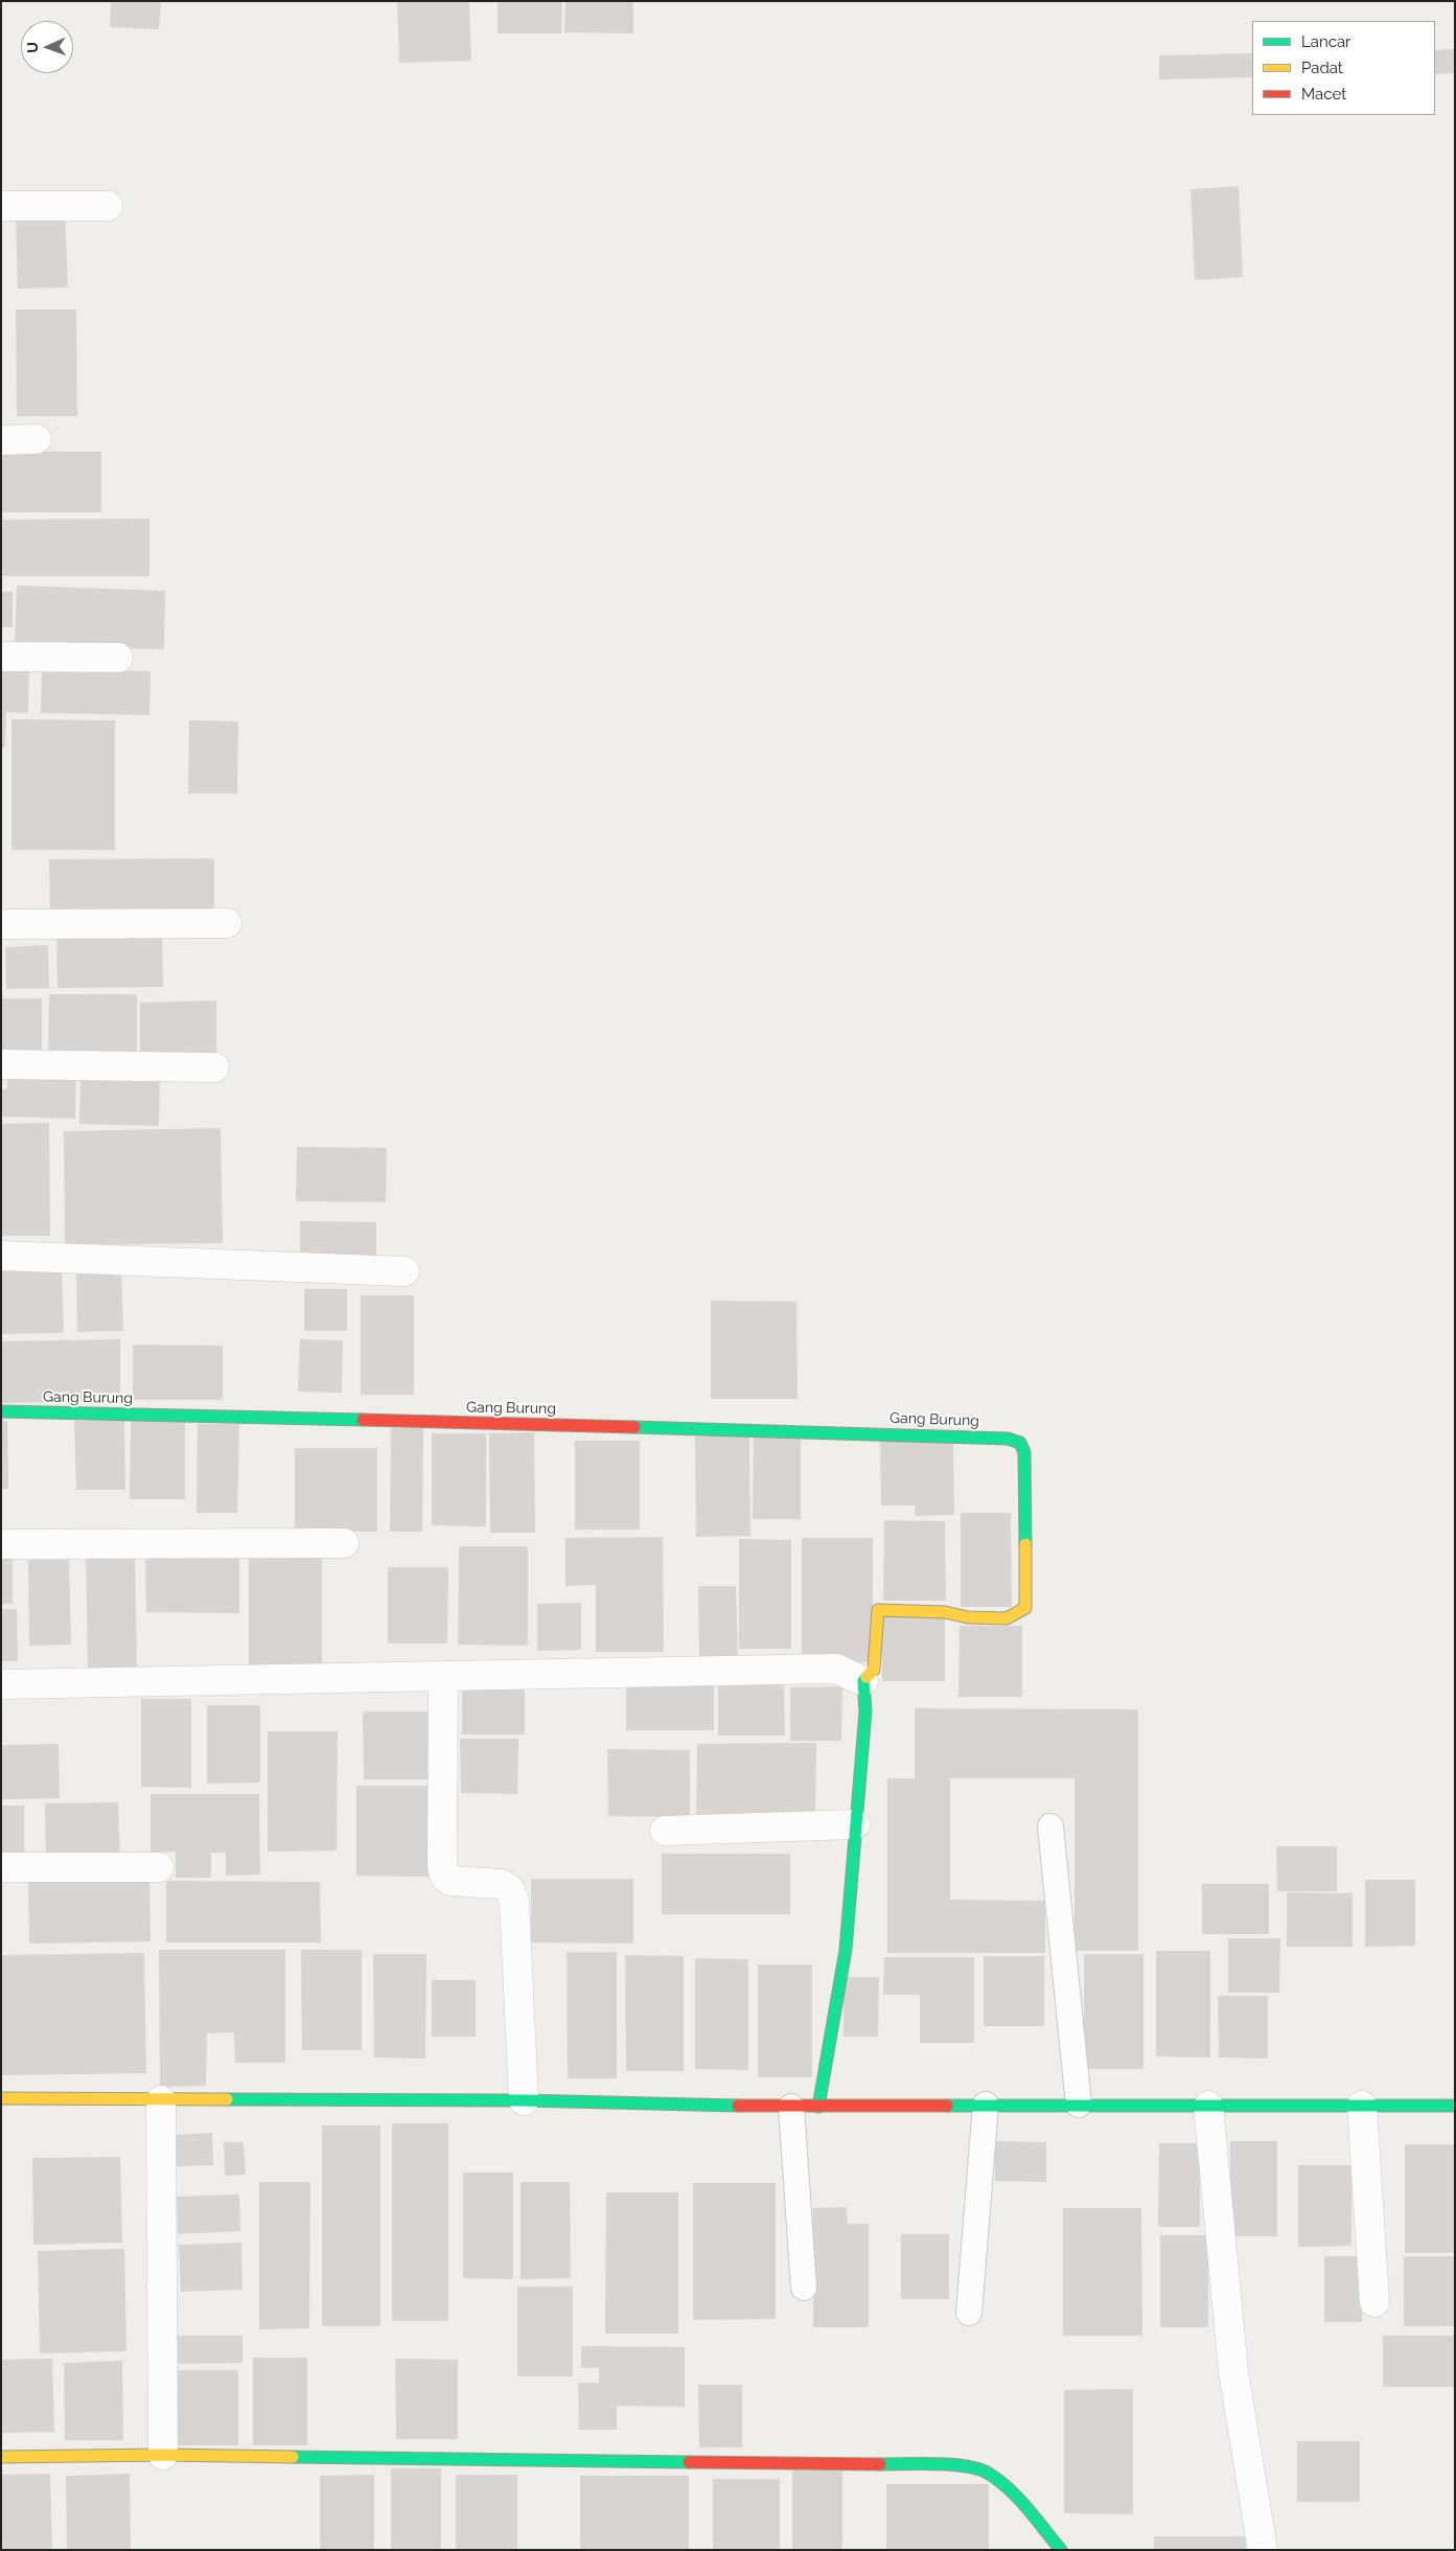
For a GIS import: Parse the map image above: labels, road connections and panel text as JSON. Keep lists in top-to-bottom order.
{
  "streets": {
    "street": ["Gang Burung"]
  },
  "legend": ["Lancar", "Padat", "Macet"],
  "north": "left"
}
